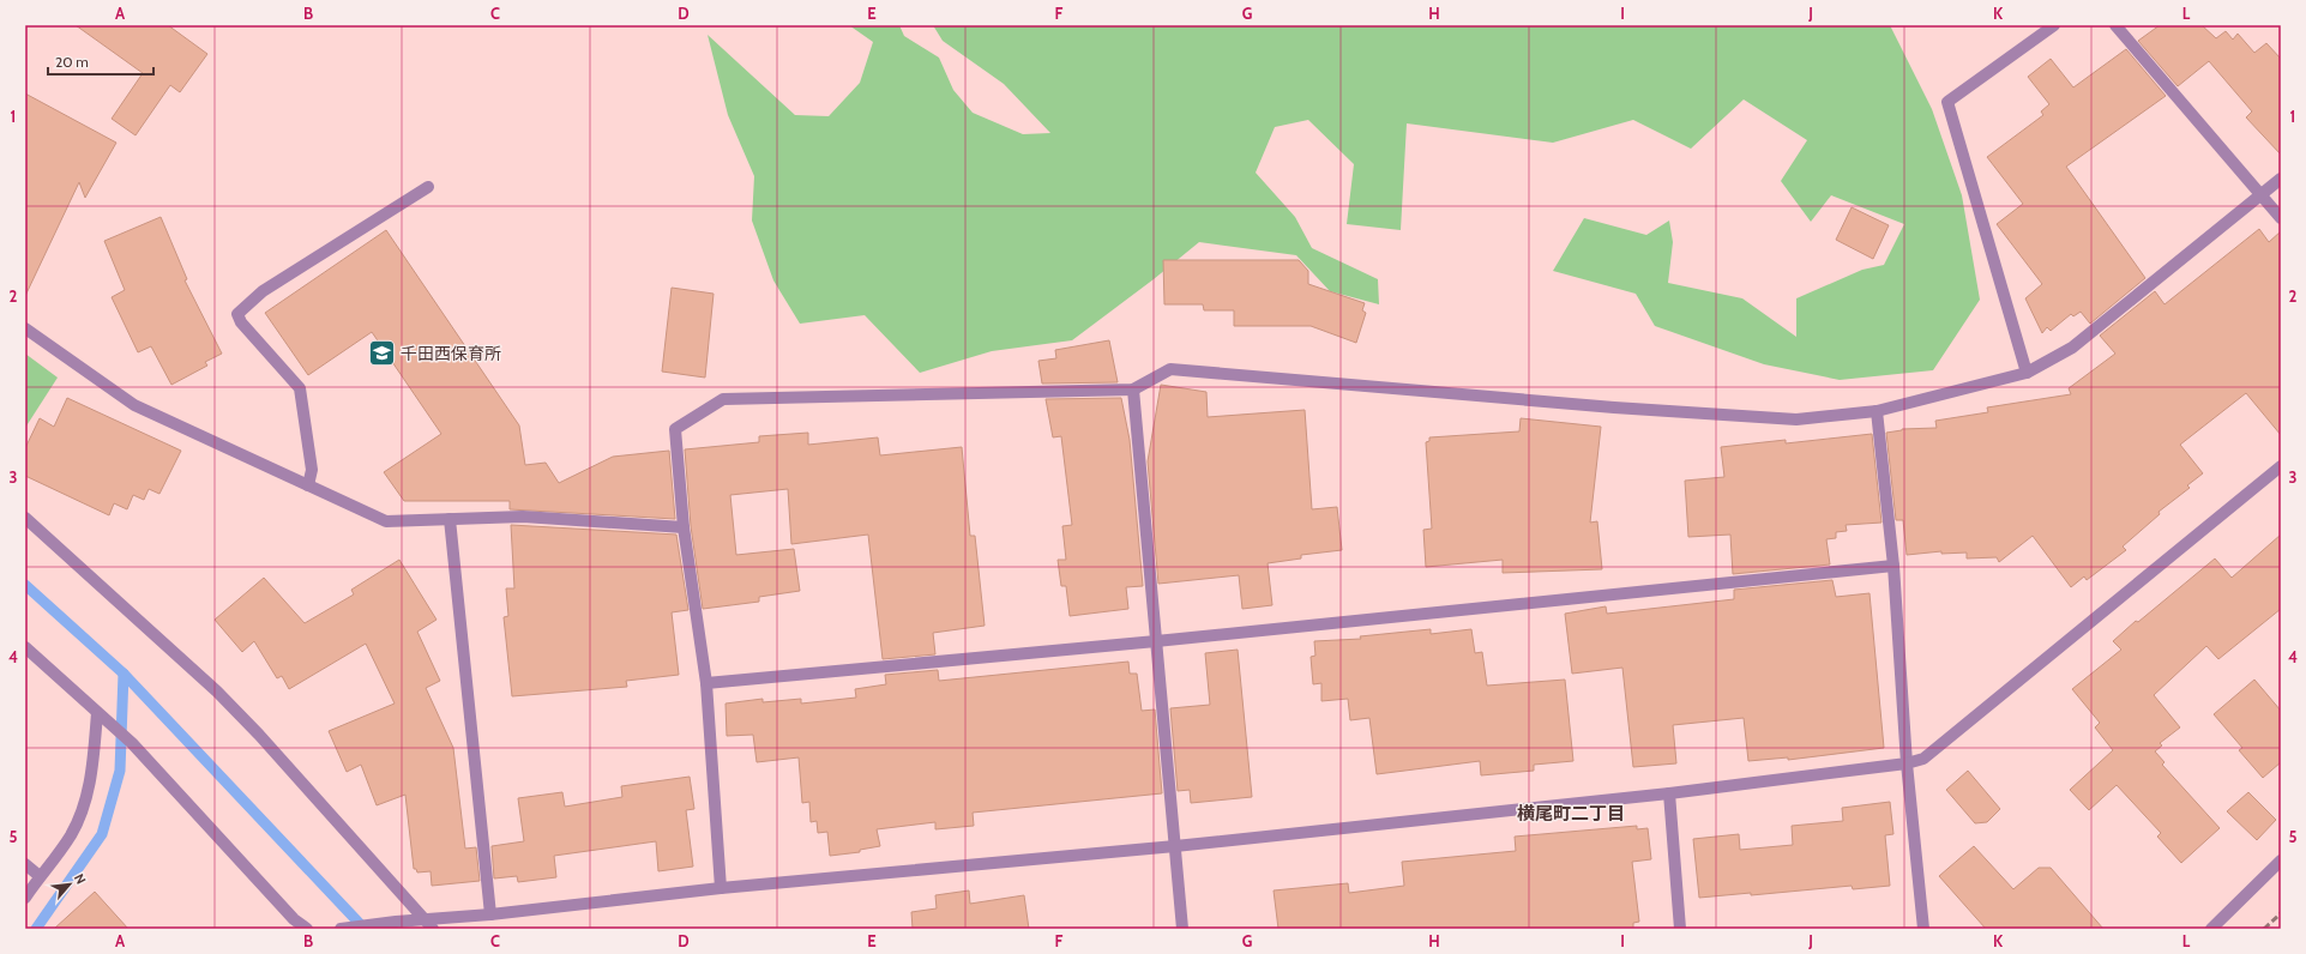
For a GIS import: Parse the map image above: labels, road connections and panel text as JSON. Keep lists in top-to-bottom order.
{
  "districts": ["横尾町二丁目"],
  "places": {
    "school or university": ["千田西保育所"]
  },
  "scale_bar": "20 m",
  "north": "top right",
  "grid": {
    "columns": [
      "A",
      "B",
      "C",
      "D",
      "E",
      "F",
      "G",
      "H",
      "I",
      "J",
      "K",
      "L"
    ],
    "rows": [
      "1",
      "2",
      "3",
      "4",
      "5"
    ]
  }
}
